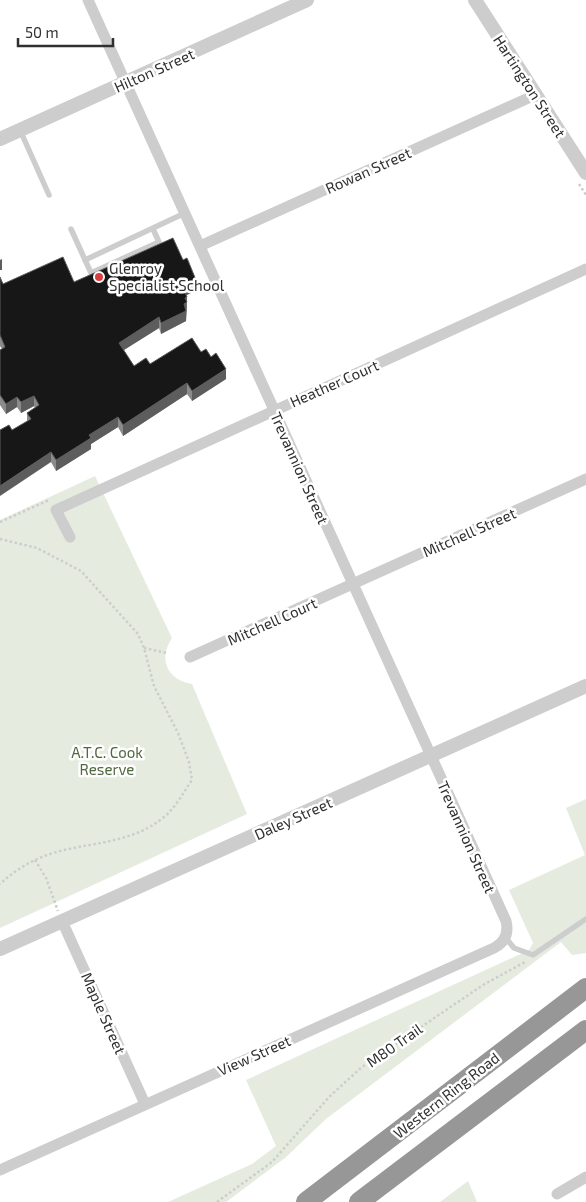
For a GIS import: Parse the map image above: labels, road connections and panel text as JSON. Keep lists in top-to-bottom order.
{
  "streets": {
    "highway": ["Western Ring Road"],
    "street": [
      "Hilton Street",
      "Hartington Street",
      "Rowan Street",
      "Heather Court",
      "Trevannion Street",
      "Mitchell Street",
      "Mitchell Court",
      "Daley Street",
      "Maple Street",
      "View Street"
    ],
    "path": ["M80 Trail"]
  },
  "crossings": [
    ["Hilton Street", "Trevannion Street"],
    ["Hartington Street", "Rowan Street"],
    ["Rowan Street", "Trevannion Street"],
    ["Heather Court", "Trevannion Street"],
    ["Trevannion Street", "Mitchell Street"],
    ["Trevannion Street", "Mitchell Court"],
    ["Trevannion Street", "Daley Street"],
    ["Trevannion Street", "View Street"],
    ["Mitchell Street", "Mitchell Court"],
    ["Daley Street", "Maple Street"],
    ["Maple Street", "View Street"]
  ],
  "parks": ["A.T.C. Cook Reserve"],
  "places": ["Glenroy Specialist School"],
  "scale_bar": "50 m"
}
